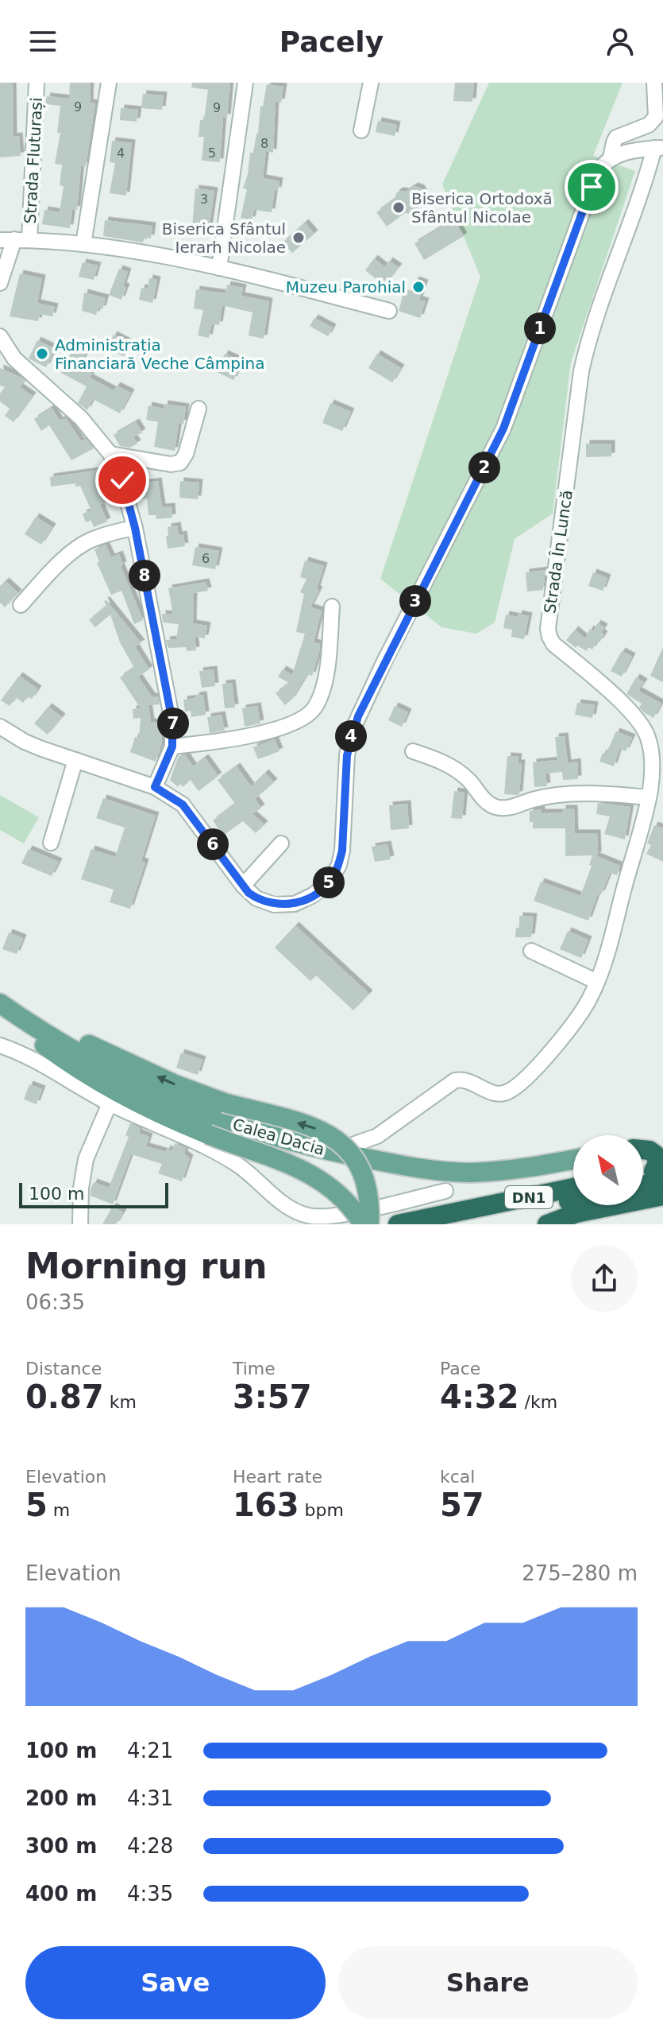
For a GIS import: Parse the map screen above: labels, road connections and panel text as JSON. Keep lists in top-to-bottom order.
{
  "streets": {
    "highway": ["DN1"],
    "main road": ["Calea Dacia"],
    "street": ["Strada Fluturași", "Strada În Luncă"]
  },
  "crossings": [
    ["Strada În Luncă", "Calea Dacia"]
  ],
  "places": [
    "Biserica Ortodoxă Sfântul Nicolae",
    "Biserica Sfântul Ierarh Nicolae",
    "Muzeu Parohial",
    "Administrația Financiară Veche Câmpina"
  ],
  "house_numbers": [
    "9",
    "9",
    "8",
    "4",
    "5",
    "3",
    "6"
  ],
  "scale_bar": "100 m",
  "north": "top left",
  "page": {
    "header": "Pacely",
    "pins": [
      "1",
      "2",
      "8",
      "3",
      "7",
      "4",
      "6",
      "5"
    ],
    "scale": "100 m",
    "heading": ["Morning run", "06:35"],
    "stats": [
      ["Distance", "0.87 km"],
      ["Time", "3:57"],
      ["Pace", "4:32 /km"],
      ["Elevation", "5 m"],
      ["Heart rate", "163 bpm"],
      ["kcal", "57"]
    ],
    "chart": ["Elevation", "275–280 m"],
    "list": [
      {
        "name": "100 m",
        "note": "4:21"
      },
      {
        "name": "200 m",
        "note": "4:31"
      },
      {
        "name": "300 m",
        "note": "4:28"
      },
      {
        "name": "400 m",
        "note": "4:35"
      }
    ],
    "buttons": ["Save", "Share"]
  }
}
